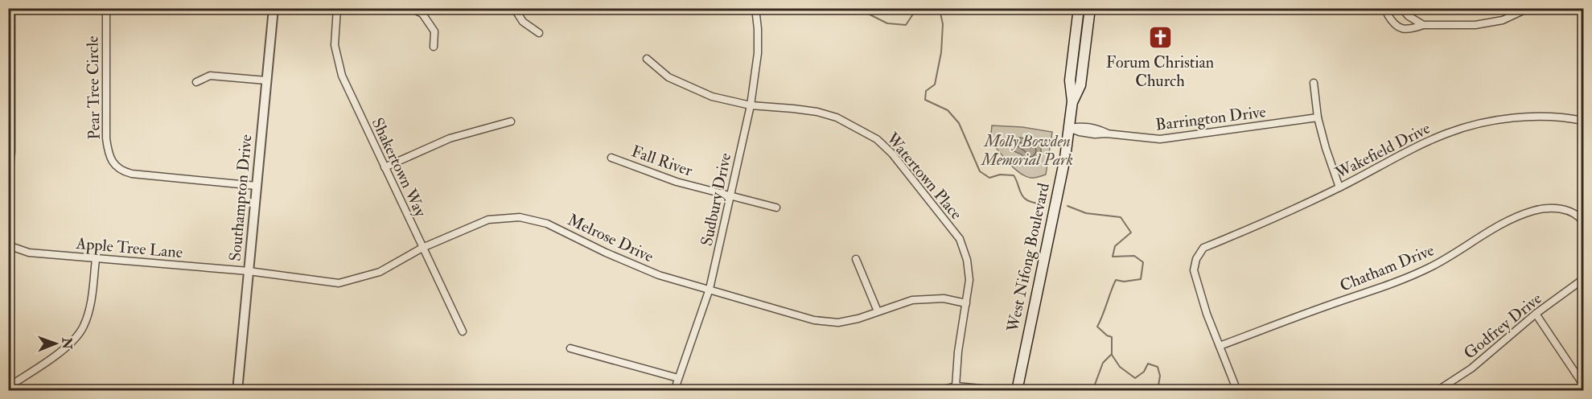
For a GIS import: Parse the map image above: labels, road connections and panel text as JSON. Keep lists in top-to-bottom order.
{
  "streets": {
    "main road": ["West Nifong Boulevard"],
    "street": [
      "Pear Tree Circle",
      "Barrington Drive",
      "Wakefield Drive",
      "Fall River",
      "Shakertown Way",
      "Watertown Place",
      "Southampton Drive",
      "Sudbury Drive",
      "Melrose Drive",
      "Apple Tree Lane",
      "Chatham Drive",
      "Godfrey Drive"
    ]
  },
  "crossings": [
    ["Pear Tree Circle", "Southampton Drive"],
    ["Barrington Drive", "West Nifong Boulevard"],
    ["Wakefield Drive", "Chatham Drive"],
    ["Fall River", "Sudbury Drive"],
    ["Shakertown Way", "Melrose Drive"],
    ["Watertown Place", "Sudbury Drive"],
    ["Watertown Place", "Melrose Drive"],
    ["Southampton Drive", "Melrose Drive"],
    ["Southampton Drive", "Apple Tree Lane"],
    ["Sudbury Drive", "Melrose Drive"],
    ["Melrose Drive", "Apple Tree Lane"]
  ],
  "parks": ["Molly Bowden Memorial Park"],
  "places": {
    "church": ["Forum Christian Church"]
  },
  "north": "right"
}
